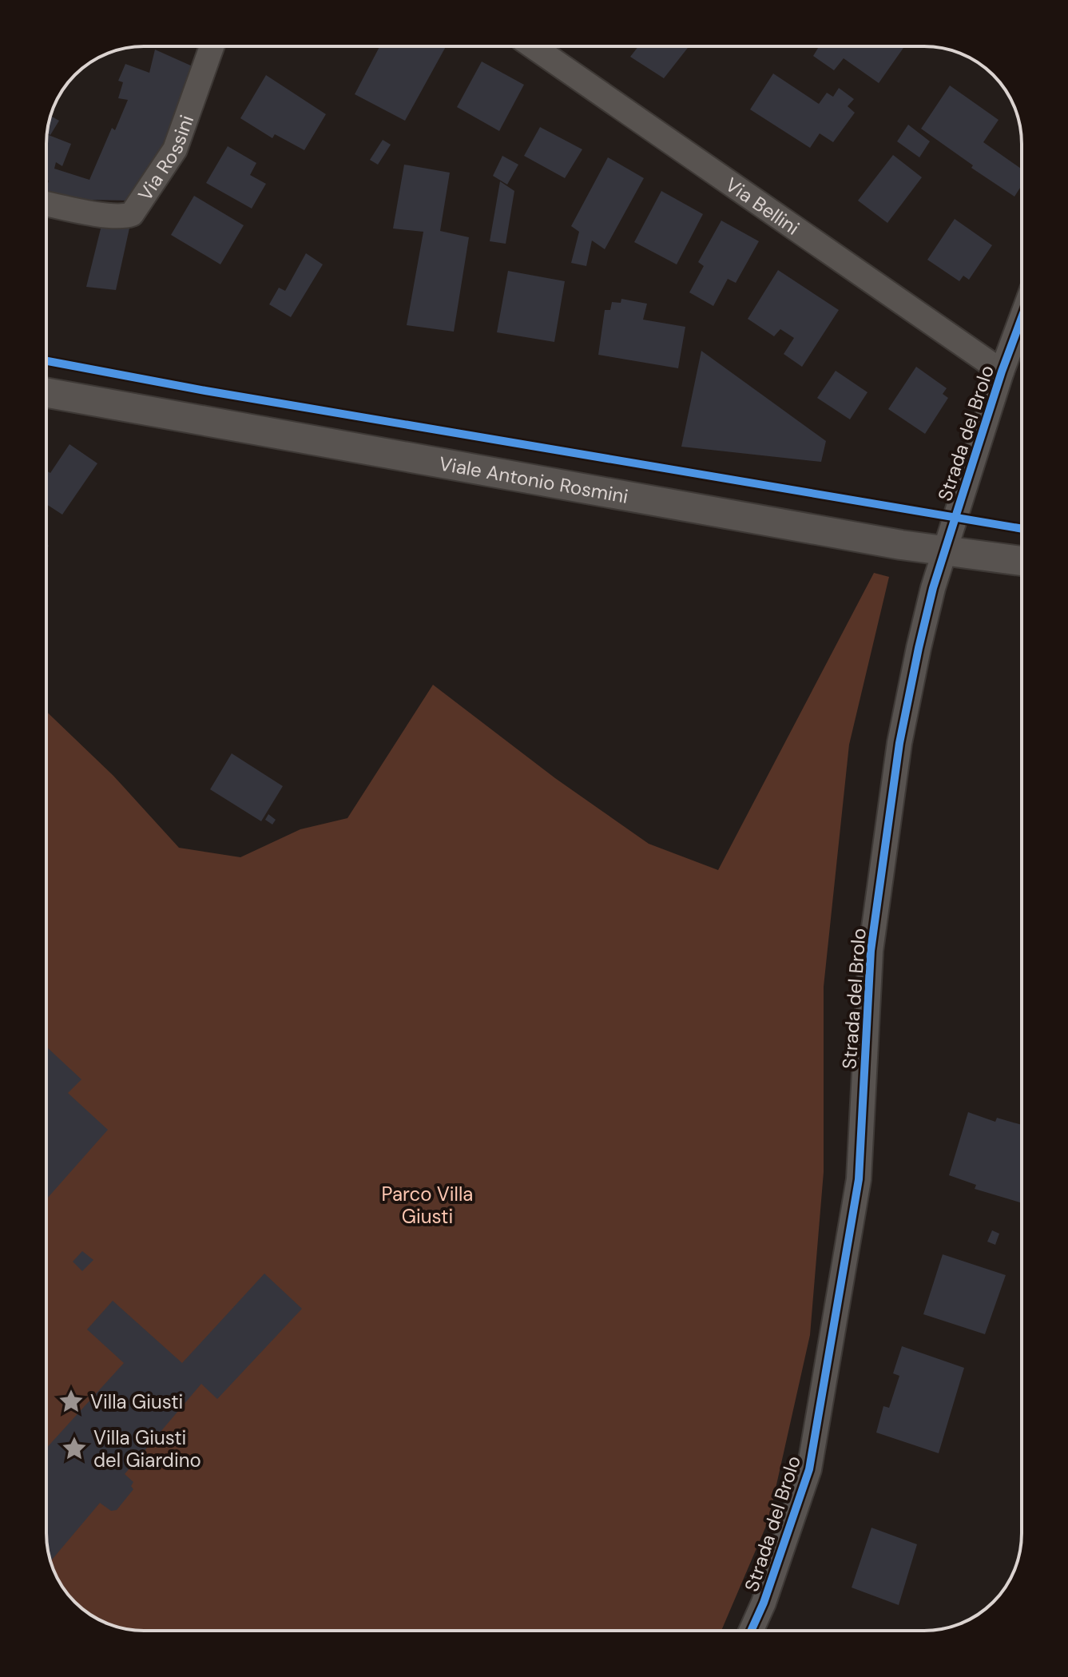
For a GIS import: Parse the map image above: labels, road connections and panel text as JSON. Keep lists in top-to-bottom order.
{
  "streets": {
    "street": [
      "Via Rossini",
      "Via Bellini",
      "Strada del Brolo",
      "Viale Antonio Rosmini"
    ]
  },
  "crossings": [
    ["Via Bellini", "Strada del Brolo"],
    ["Strada del Brolo", "Viale Antonio Rosmini"]
  ],
  "parks": ["Parco Villa Giusti"],
  "places": {
    "place": ["Villa Giusti", "Villa Giusti del Giardino"]
  }
}
